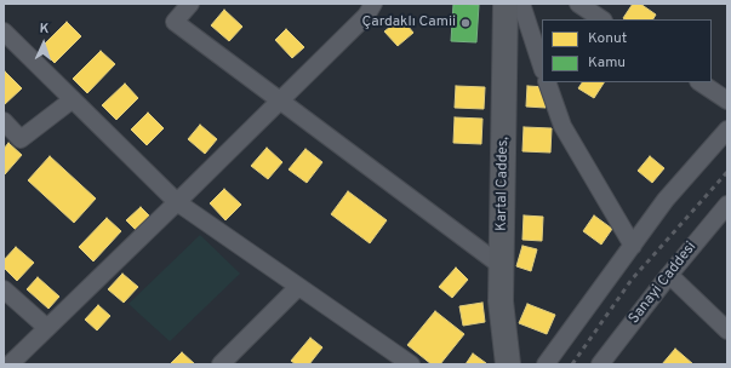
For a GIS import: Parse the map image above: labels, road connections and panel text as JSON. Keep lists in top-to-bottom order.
{
  "streets": {
    "main road": ["Kartal Caddes,"],
    "street": ["Sanayi Caddesi"]
  },
  "places": ["Çardaklı Camii"],
  "legend": ["Konut", "Kamu"],
  "north": "top"
}
